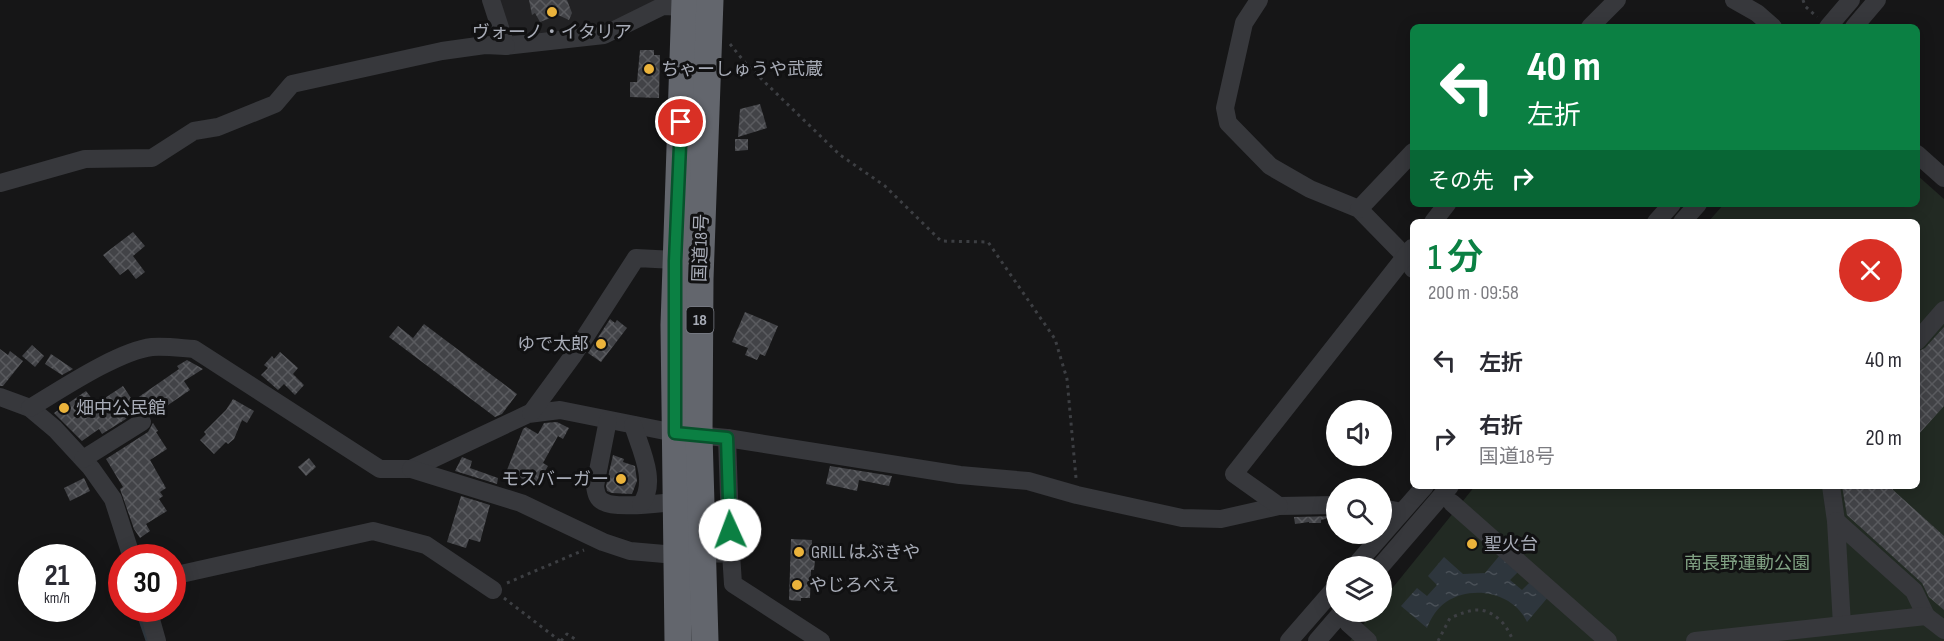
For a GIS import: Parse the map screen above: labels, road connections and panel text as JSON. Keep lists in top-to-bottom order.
{
  "streets": {
    "highway": ["国道18号", "18"]
  },
  "parks": ["南長野運動公園"],
  "places": [
    "ヴォーノ・イタリア",
    "ちゃーしゅうや武蔵",
    "ゆで太郎",
    "畑中公民館",
    "モスバーガー",
    "聖火台",
    "GRILL はぶきや",
    "やじろべえ"
  ],
  "page": {
    "turn": ["40 m", "左折"],
    "then": "その先",
    "heading": ["1 分", "200 m · 09:58"],
    "list": [
      {
        "name": "左折",
        "value": "40 m"
      },
      {
        "name": "右折",
        "note": "国道18号",
        "value": "20 m"
      }
    ],
    "speed": "21 km/h",
    "limit": "30"
  }
}
